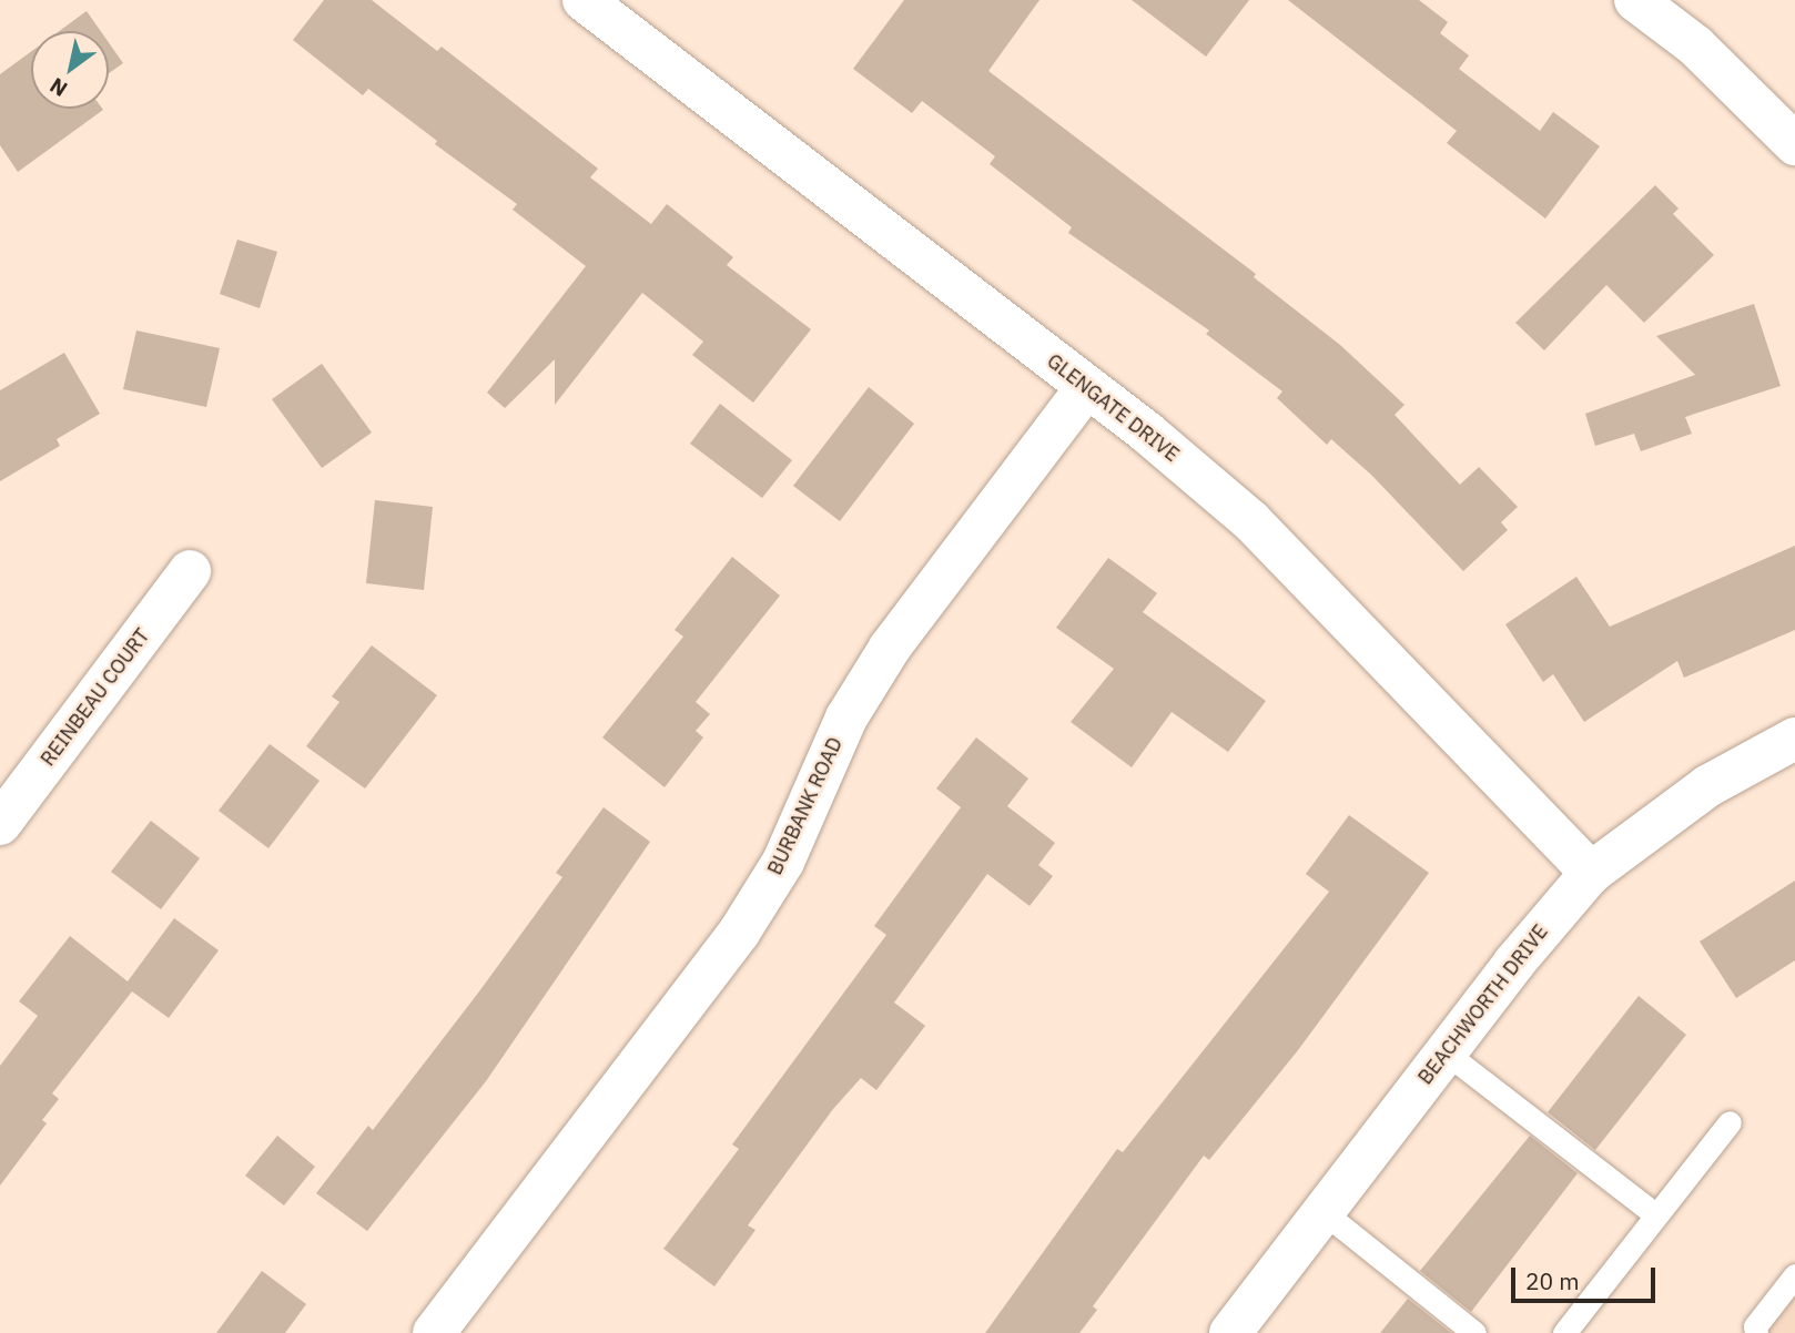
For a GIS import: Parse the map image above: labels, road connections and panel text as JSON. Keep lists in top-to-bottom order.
{
  "streets": {
    "street": [
      "GLENGATE DRIVE",
      "REINBEAU COURT",
      "BURBANK ROAD",
      "BEACHWORTH DRIVE"
    ]
  },
  "crossings": [
    ["GLENGATE DRIVE", "BURBANK ROAD"],
    ["GLENGATE DRIVE", "BEACHWORTH DRIVE"]
  ],
  "scale_bar": "20 m",
  "north": "bottom left"
}
